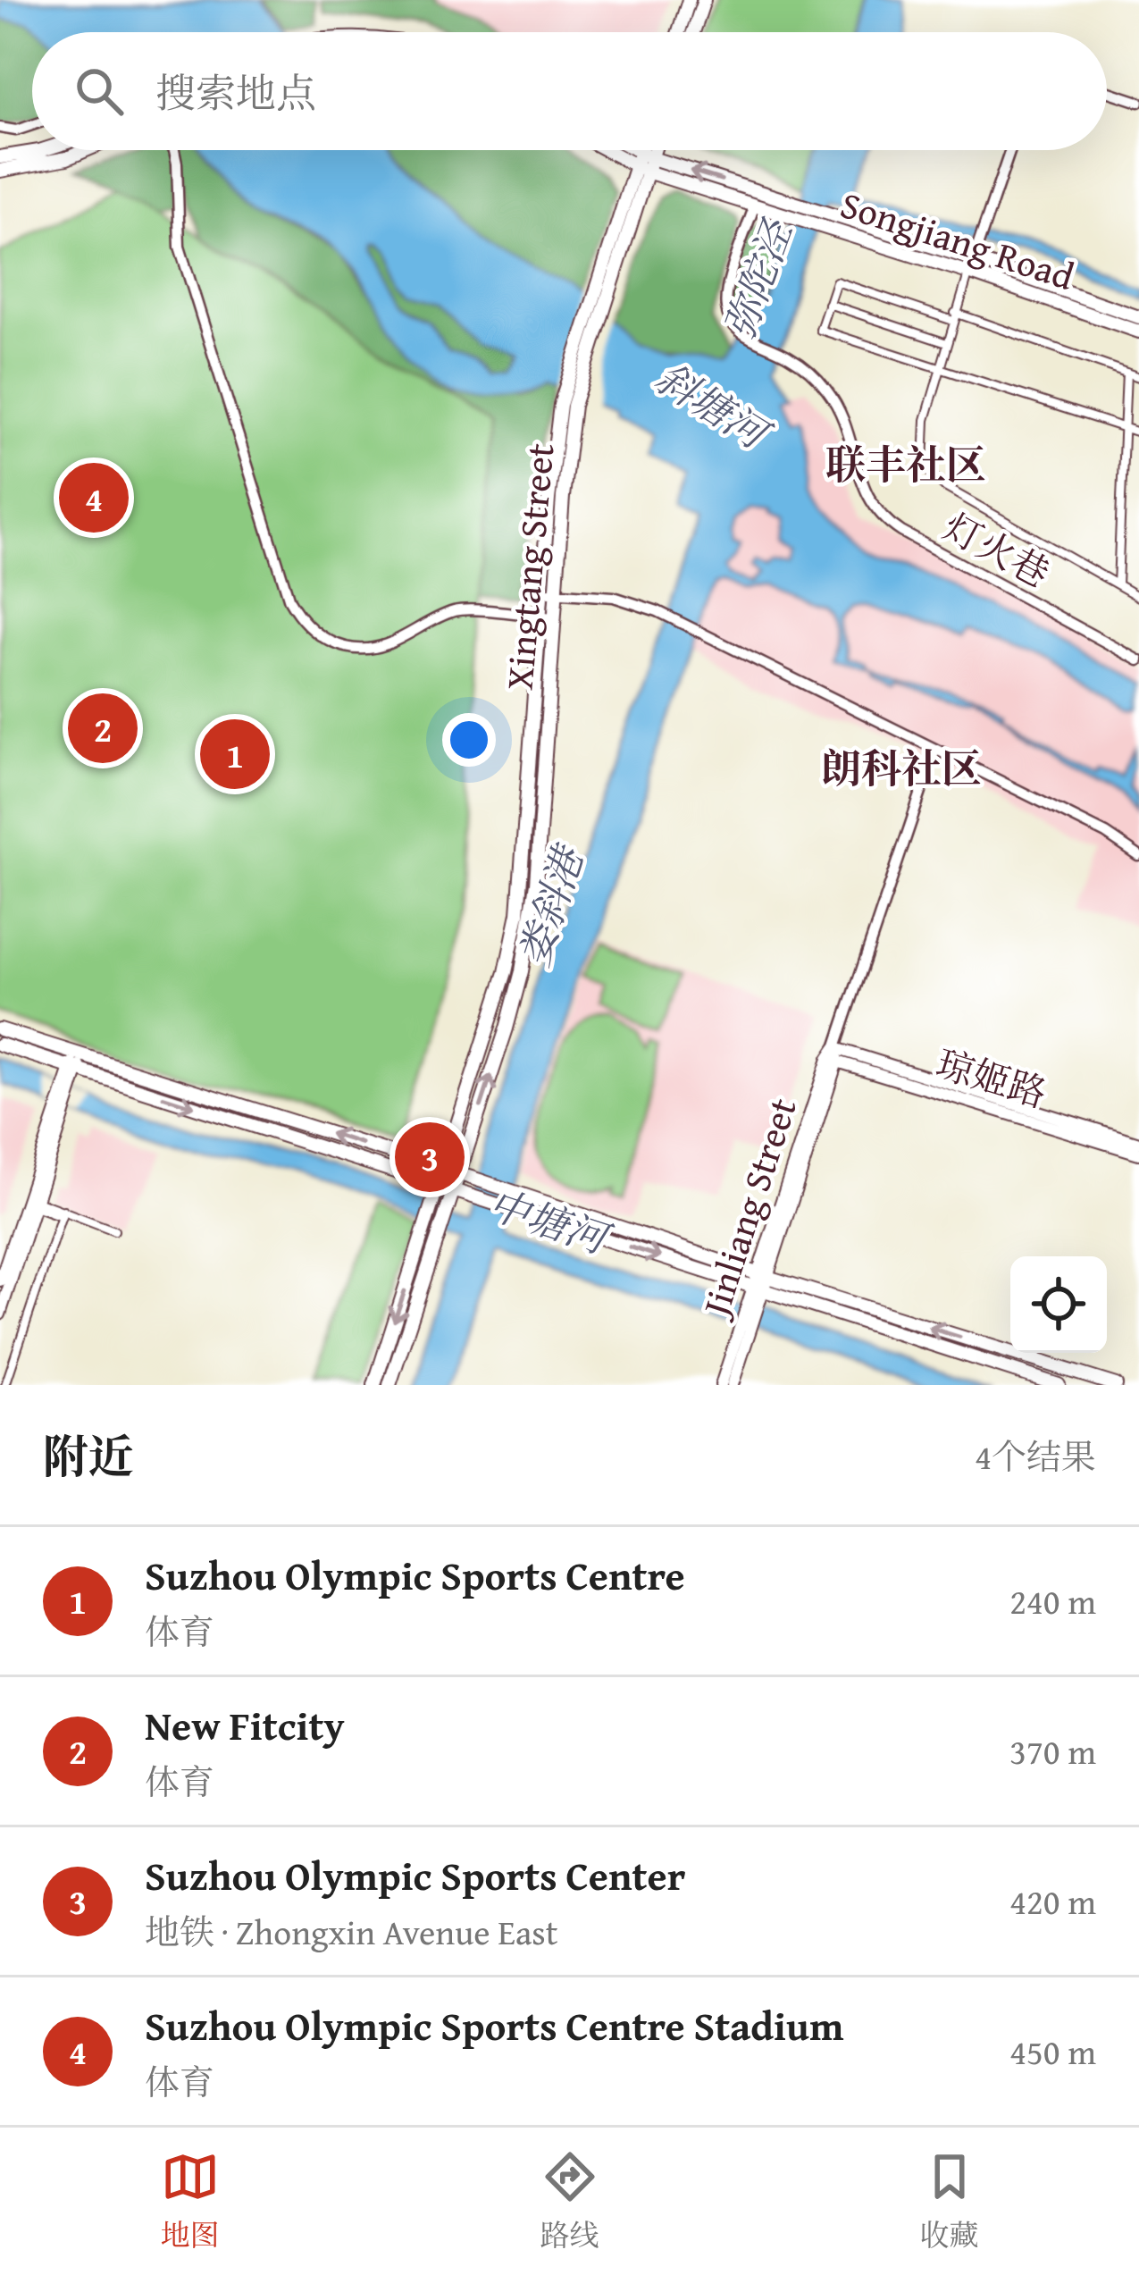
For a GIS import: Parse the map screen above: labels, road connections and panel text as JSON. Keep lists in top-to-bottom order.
{
  "streets": {
    "main road": [
      "Songjiang Road",
      "Xingtang Street",
      "琼姬路",
      "Jinliang Street"
    ],
    "street": ["灯火巷"]
  },
  "crossings": [
    ["Songjiang Road", "灯火巷"],
    ["Songjiang Road", "Xingtang Street"],
    ["琼姬路", "Jinliang Street"]
  ],
  "districts": ["联丰社区", "朗科社区"],
  "water": [
    "弥陀泾",
    "斜塘河",
    "娄斜港",
    "中塘河"
  ],
  "page": {
    "search": "搜索地点",
    "pins": [
      "4",
      "2",
      "1",
      "3"
    ],
    "heading": ["附近", "4个结果"],
    "list": [
      {
        "mark": "1",
        "name": "Suzhou Olympic Sports Centre",
        "note": "体育",
        "value": "240 m"
      },
      {
        "mark": "2",
        "name": "New Fitcity",
        "note": "体育",
        "value": "370 m"
      },
      {
        "mark": "3",
        "name": "Suzhou Olympic Sports Center",
        "note": "地铁 · Zhongxin Avenue East",
        "value": "420 m"
      },
      {
        "mark": "4",
        "name": "Suzhou Olympic Sports Centre Stadium",
        "note": "体育",
        "value": "450 m"
      }
    ],
    "nav": ["地图", "路线", "收藏"]
  }
}
